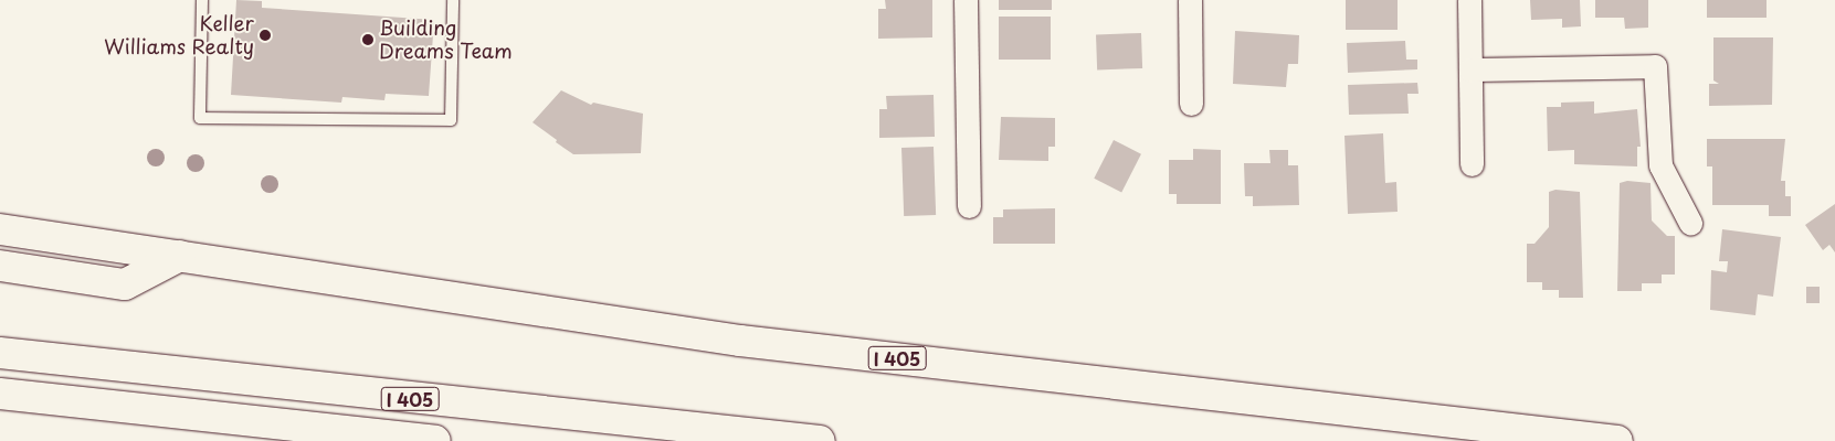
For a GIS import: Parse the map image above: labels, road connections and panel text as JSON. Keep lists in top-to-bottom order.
{
  "streets": {
    "highway": ["I 405"]
  },
  "places": ["Keller Williams Realty", "Building Dreams Team"]
}
